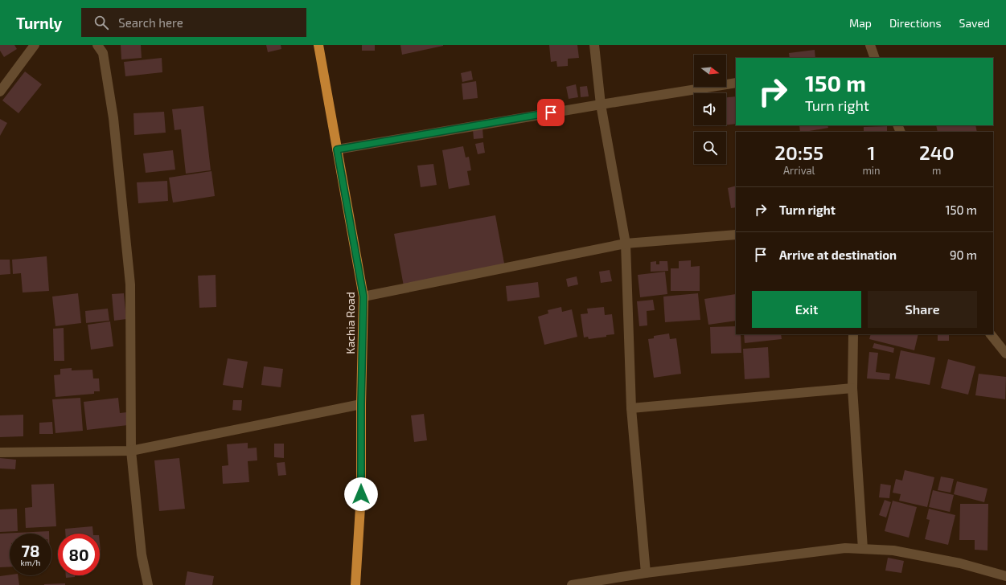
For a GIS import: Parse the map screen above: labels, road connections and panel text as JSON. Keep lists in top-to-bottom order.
{
  "streets": {
    "highway": ["Kachia Road"]
  },
  "north": "right",
  "page": {
    "header": "Turnly",
    "search": "Search here",
    "nav": ["Map", "Directions", "Saved"],
    "turn": ["150 m", "Turn right"],
    "eta": [
      "20:55",
      "Arrival",
      "1",
      "min",
      "240",
      "m"
    ],
    "list": [
      {
        "name": "Turn right",
        "value": "150 m"
      },
      {
        "name": "Arrive at destination",
        "value": "90 m"
      }
    ],
    "buttons": ["Exit", "Share"],
    "speed": "78 km/h",
    "limit": "80"
  }
}
